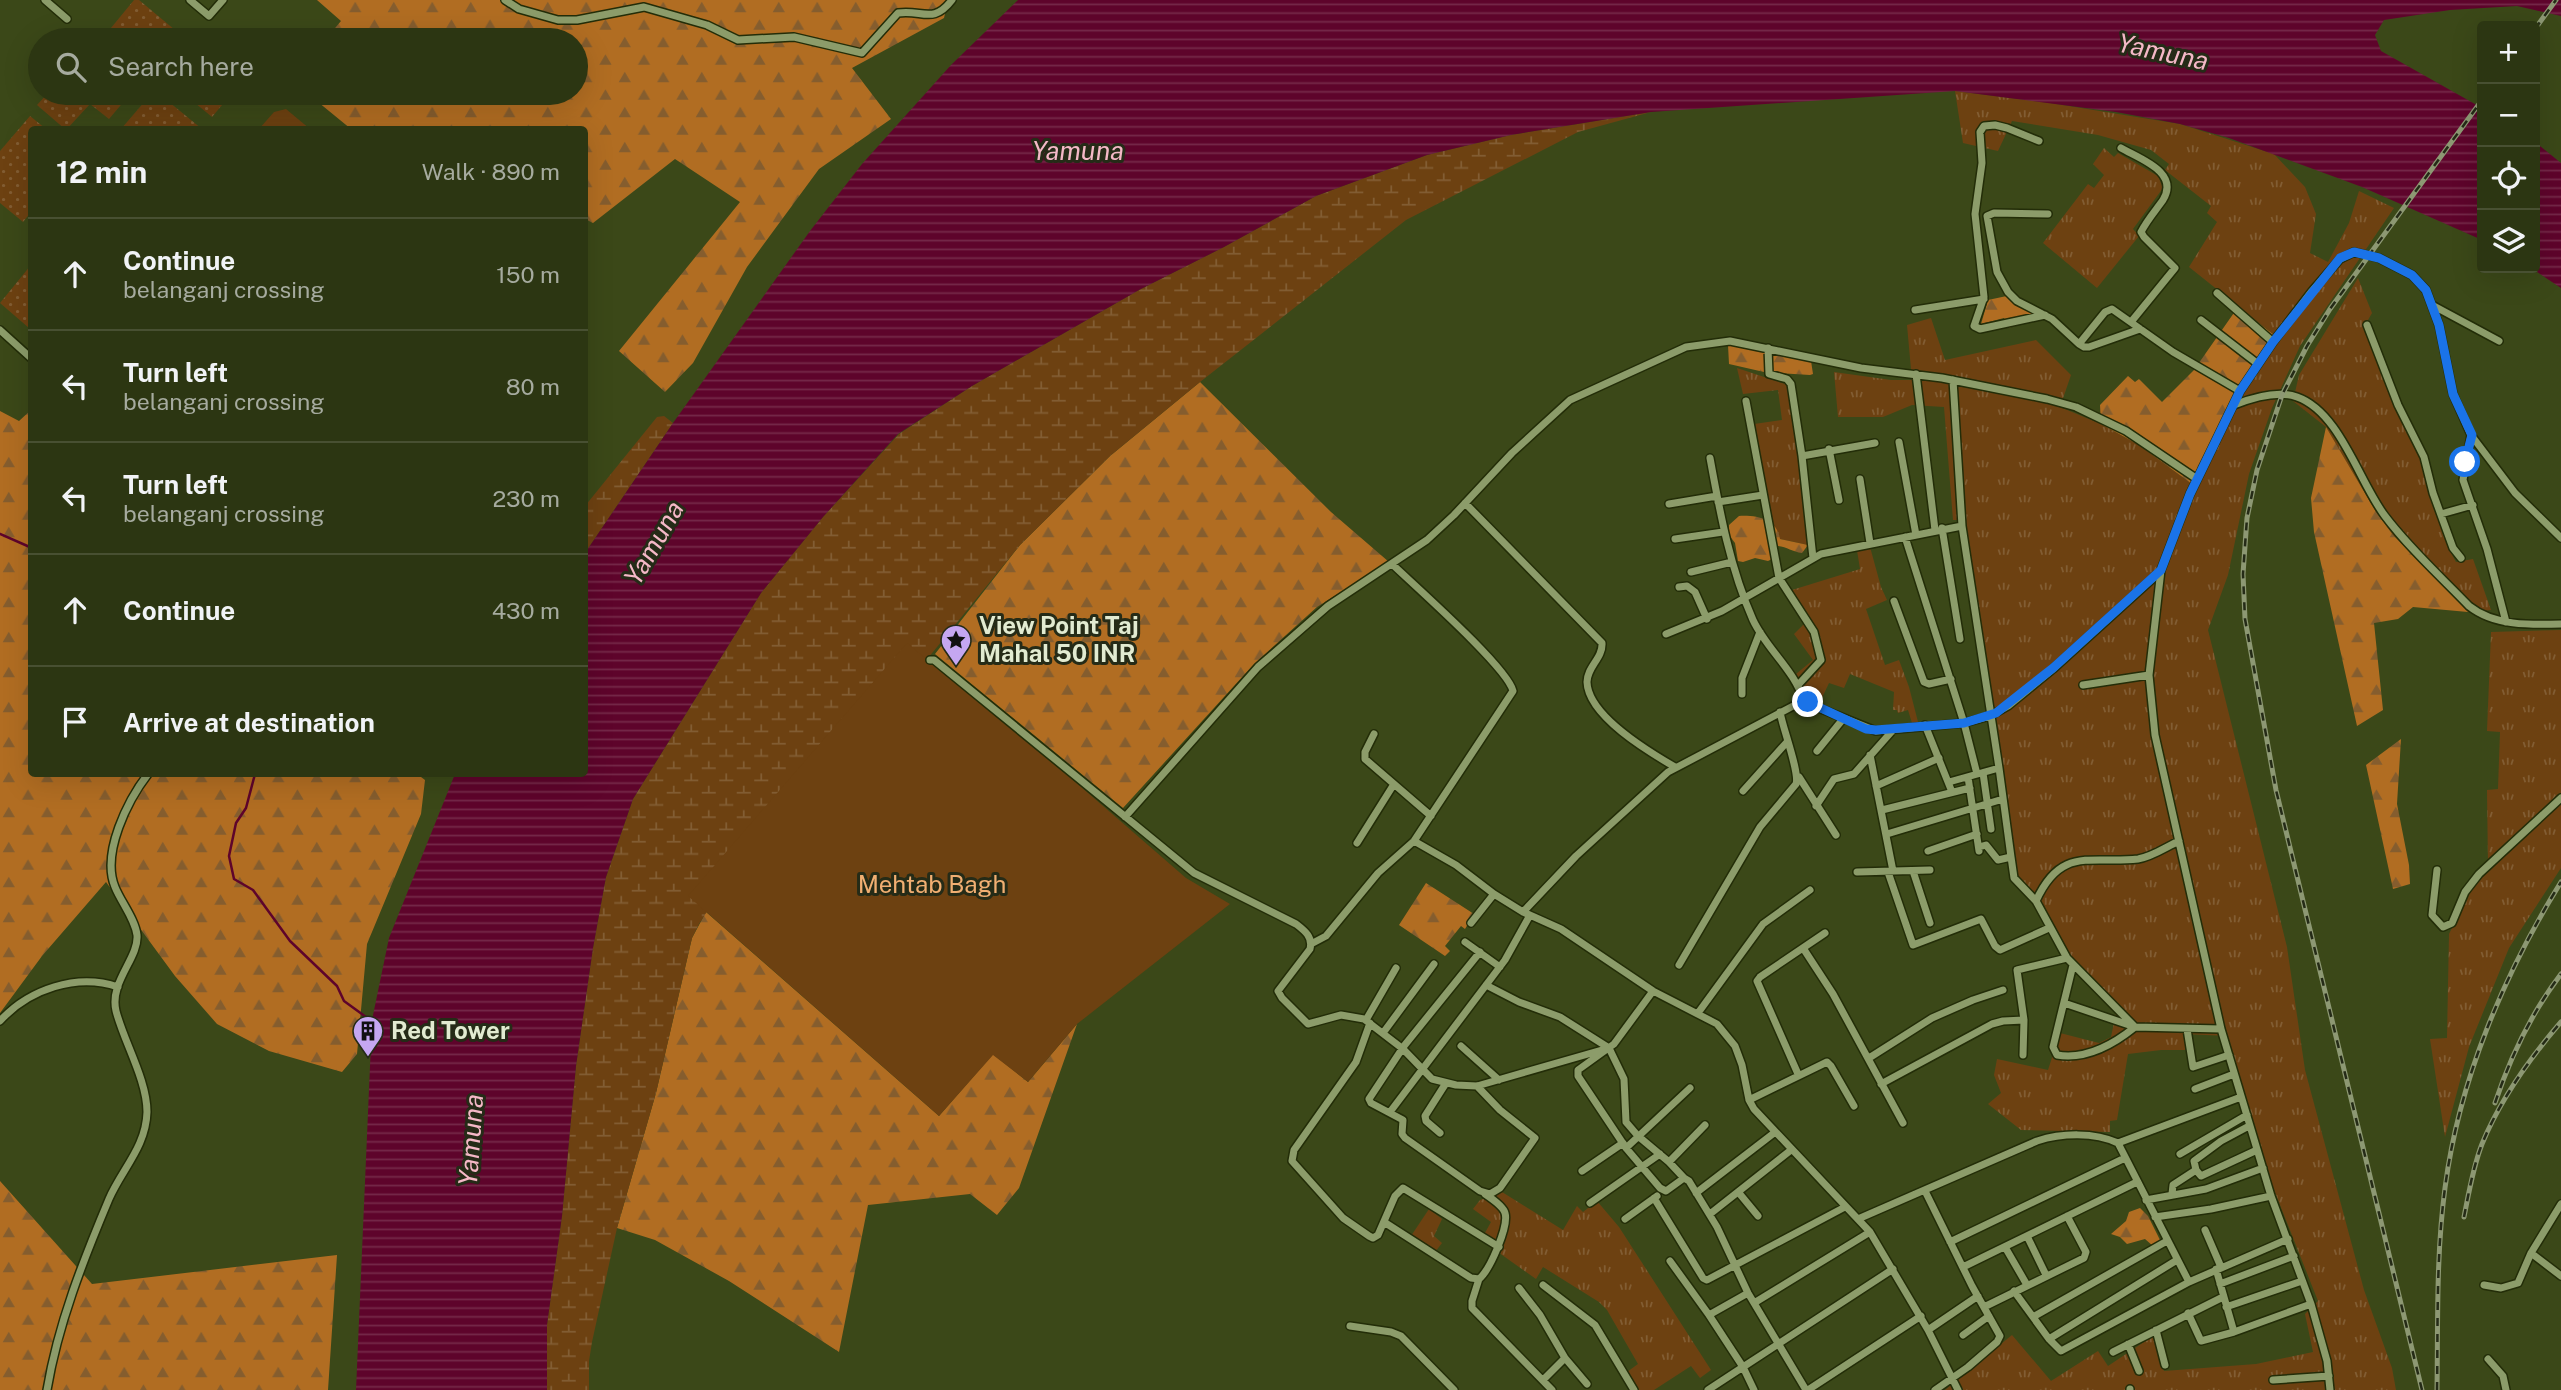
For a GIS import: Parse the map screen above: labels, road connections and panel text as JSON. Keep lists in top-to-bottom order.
{
  "water": ["Yamuna"],
  "parks": ["Mehtab Bagh"],
  "places": {
    "place": ["View Point Taj Mahal 50 INR"],
    "building": ["Red Tower"]
  },
  "page": {
    "map_buttons": ["+", "−"],
    "search": "Search here",
    "heading": ["12 min", "Walk · 890 m"],
    "list": [
      ["Continue", "belanganj crossing", "150 m"],
      ["Turn left", "belanganj crossing", "80 m"],
      ["Turn left", "belanganj crossing", "230 m"],
      ["Continue", "430 m"],
      "Arrive at destination"
    ]
  }
}
